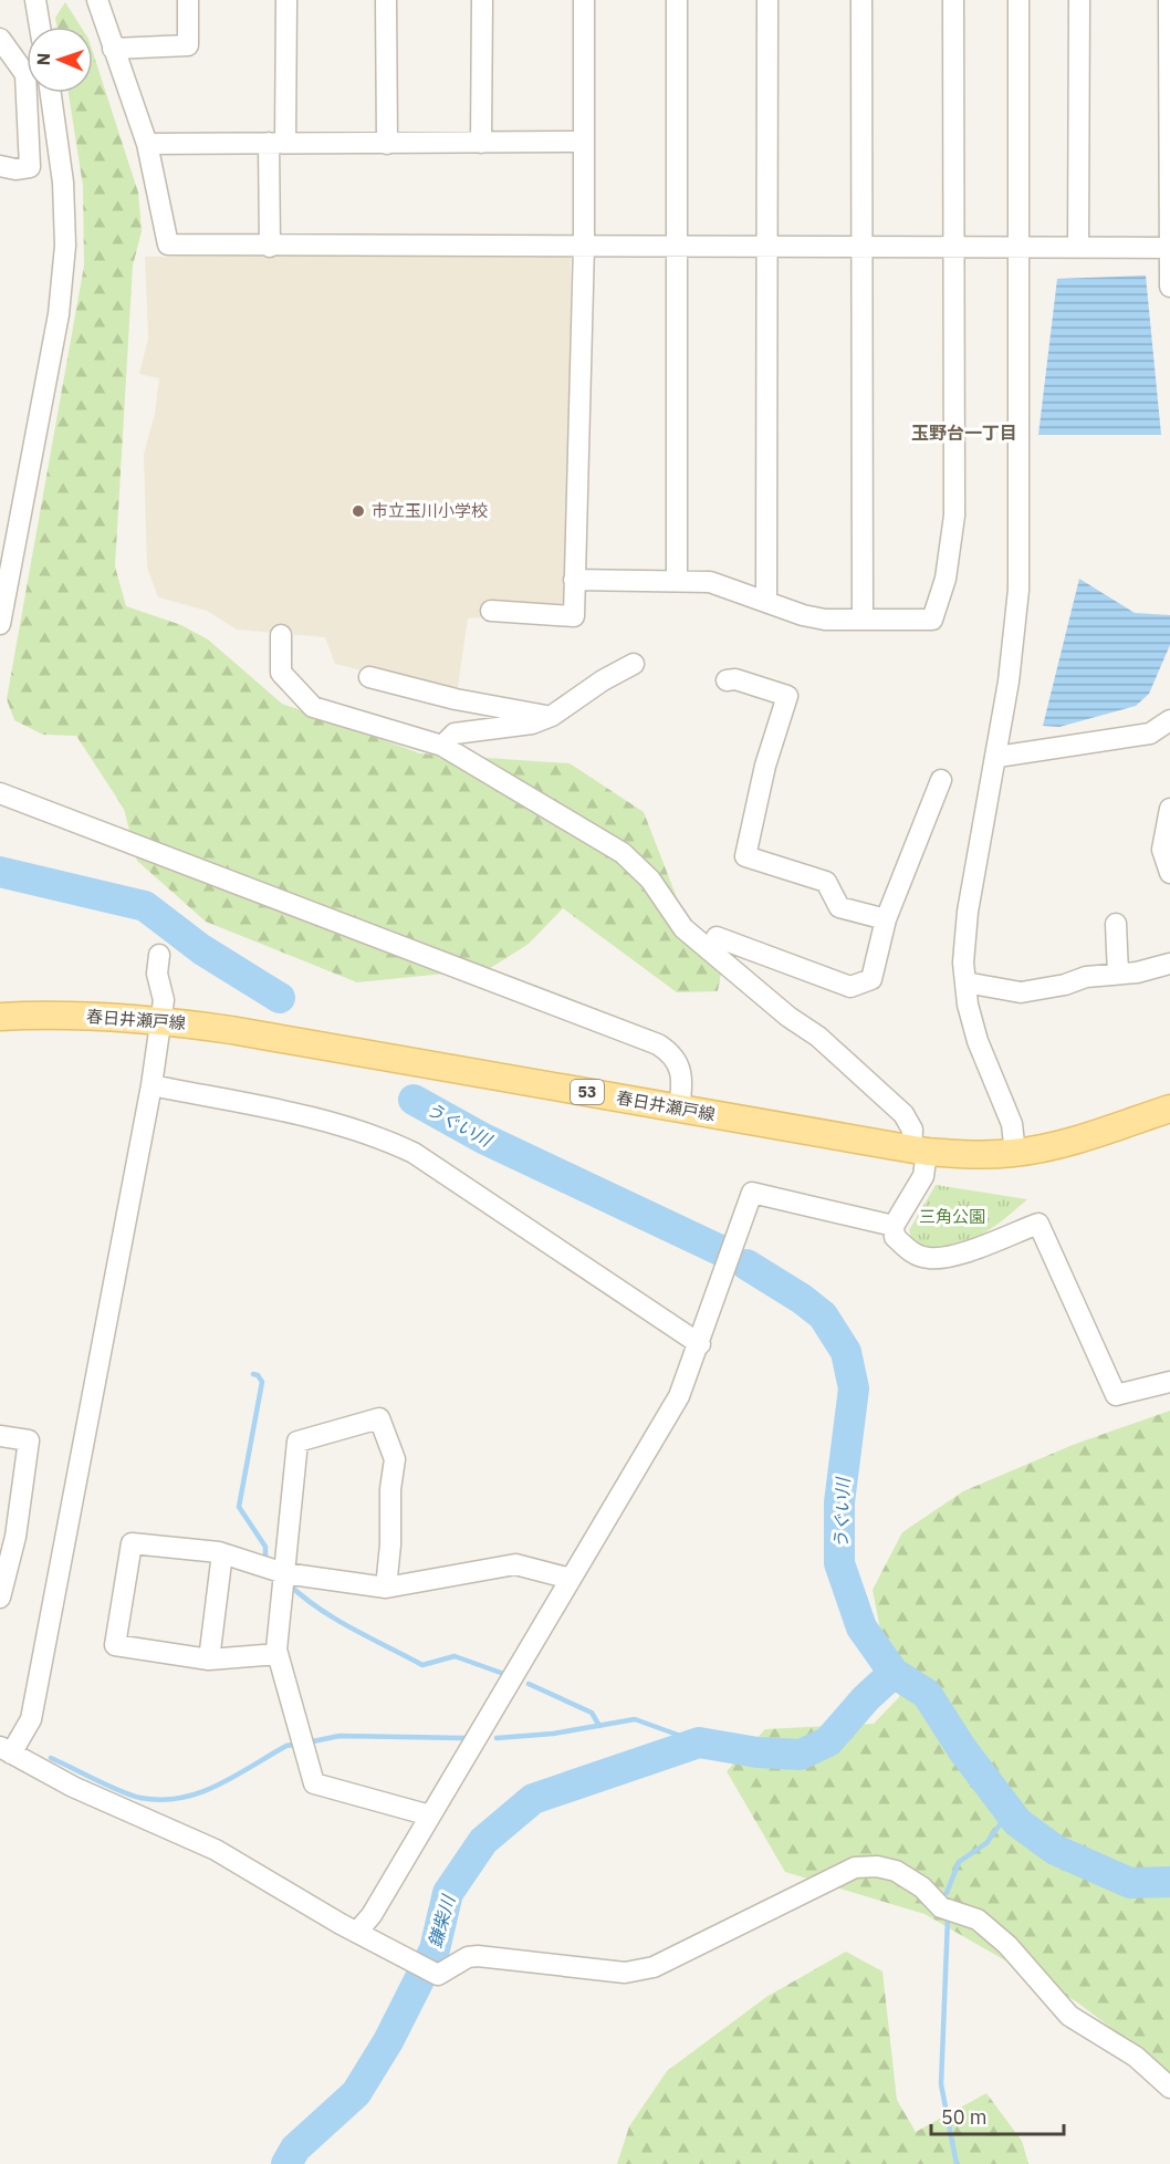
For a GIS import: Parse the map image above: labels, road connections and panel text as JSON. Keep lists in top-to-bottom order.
{
  "streets": {
    "main road": ["春日井瀬戸線", "53"]
  },
  "districts": ["玉野台一丁目"],
  "water": ["うぐい川", "鎌柴川"],
  "parks": ["三角公園"],
  "places": ["市立玉川小学校"],
  "scale_bar": "50 m",
  "north": "left"
}
